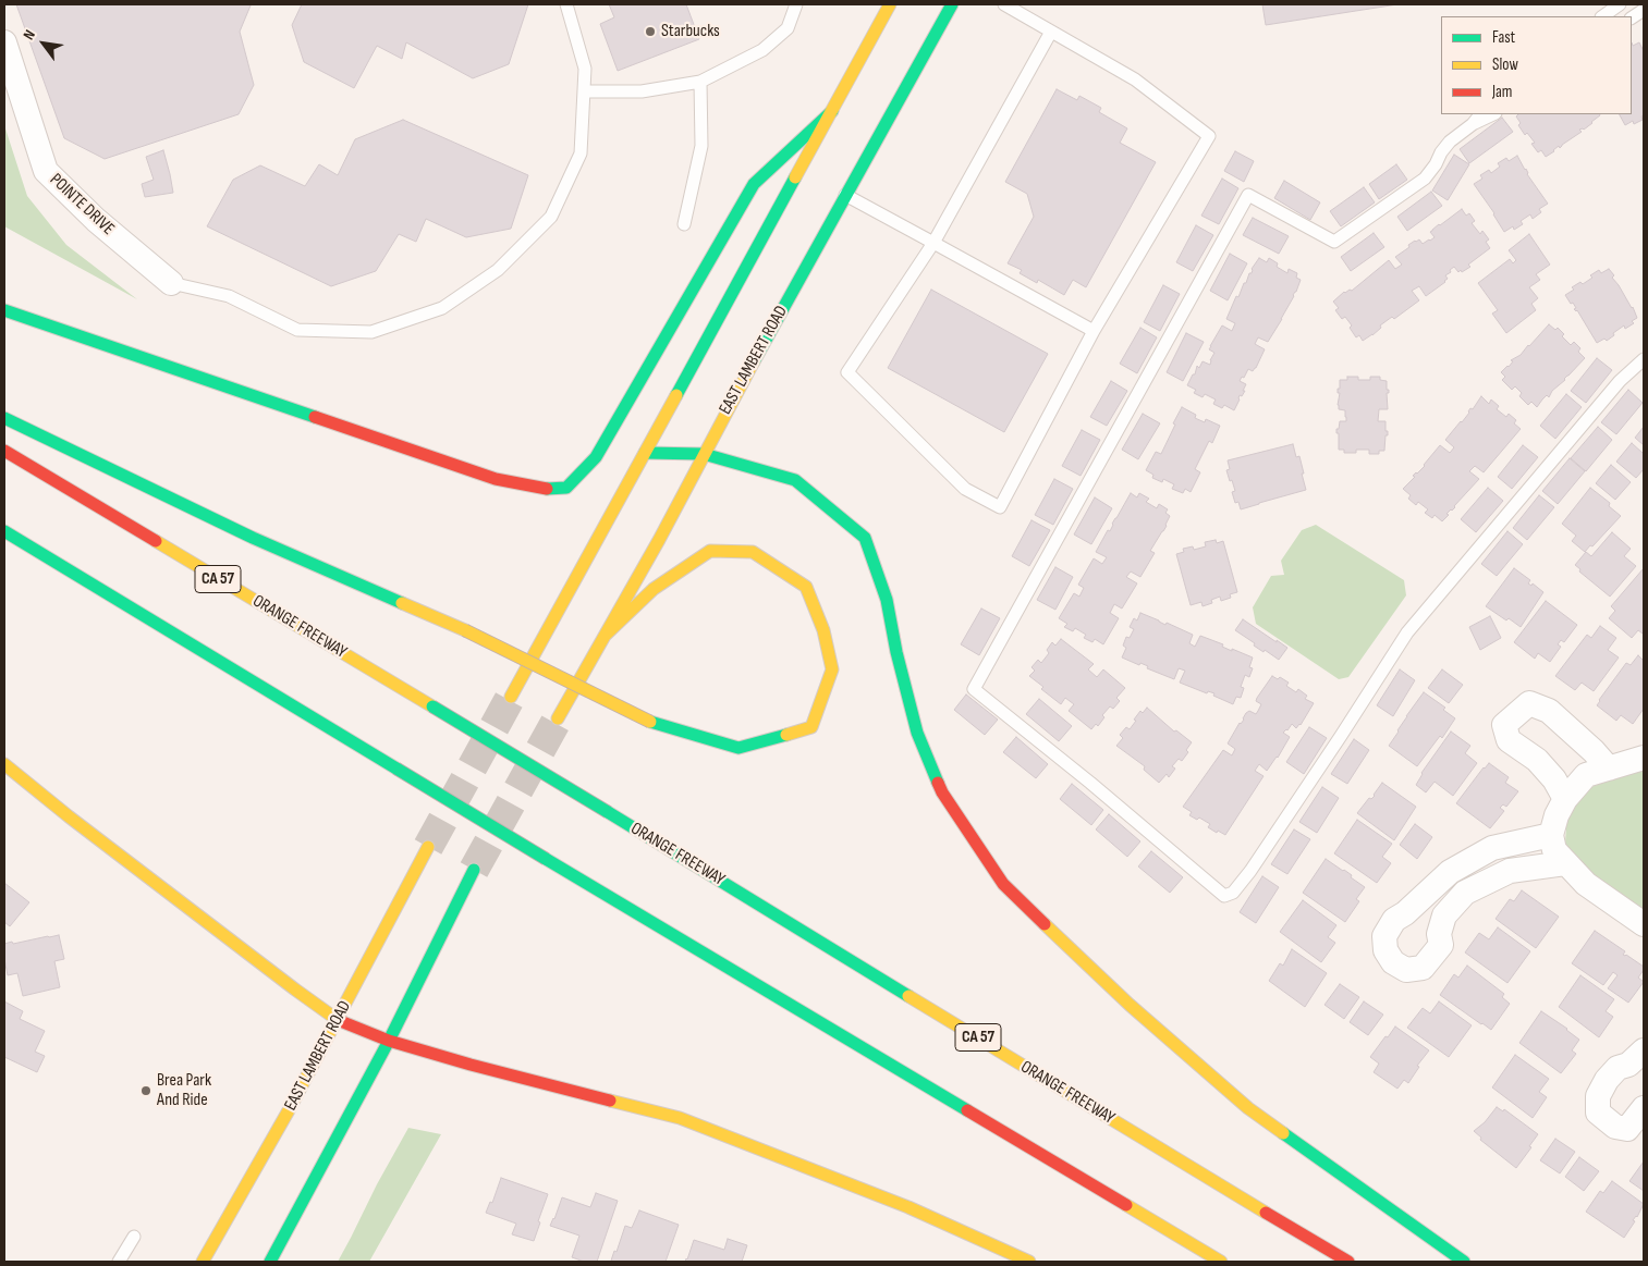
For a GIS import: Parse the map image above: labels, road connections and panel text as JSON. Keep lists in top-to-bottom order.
{
  "streets": {
    "main road": ["EAST LAMBERT ROAD", "CA 57", "ORANGE FREEWAY"],
    "street": ["POINTE DRIVE"]
  },
  "places": ["Starbucks", "Brea Park And Ride"],
  "legend": ["Fast", "Slow", "Jam"],
  "north": "top left"
}
